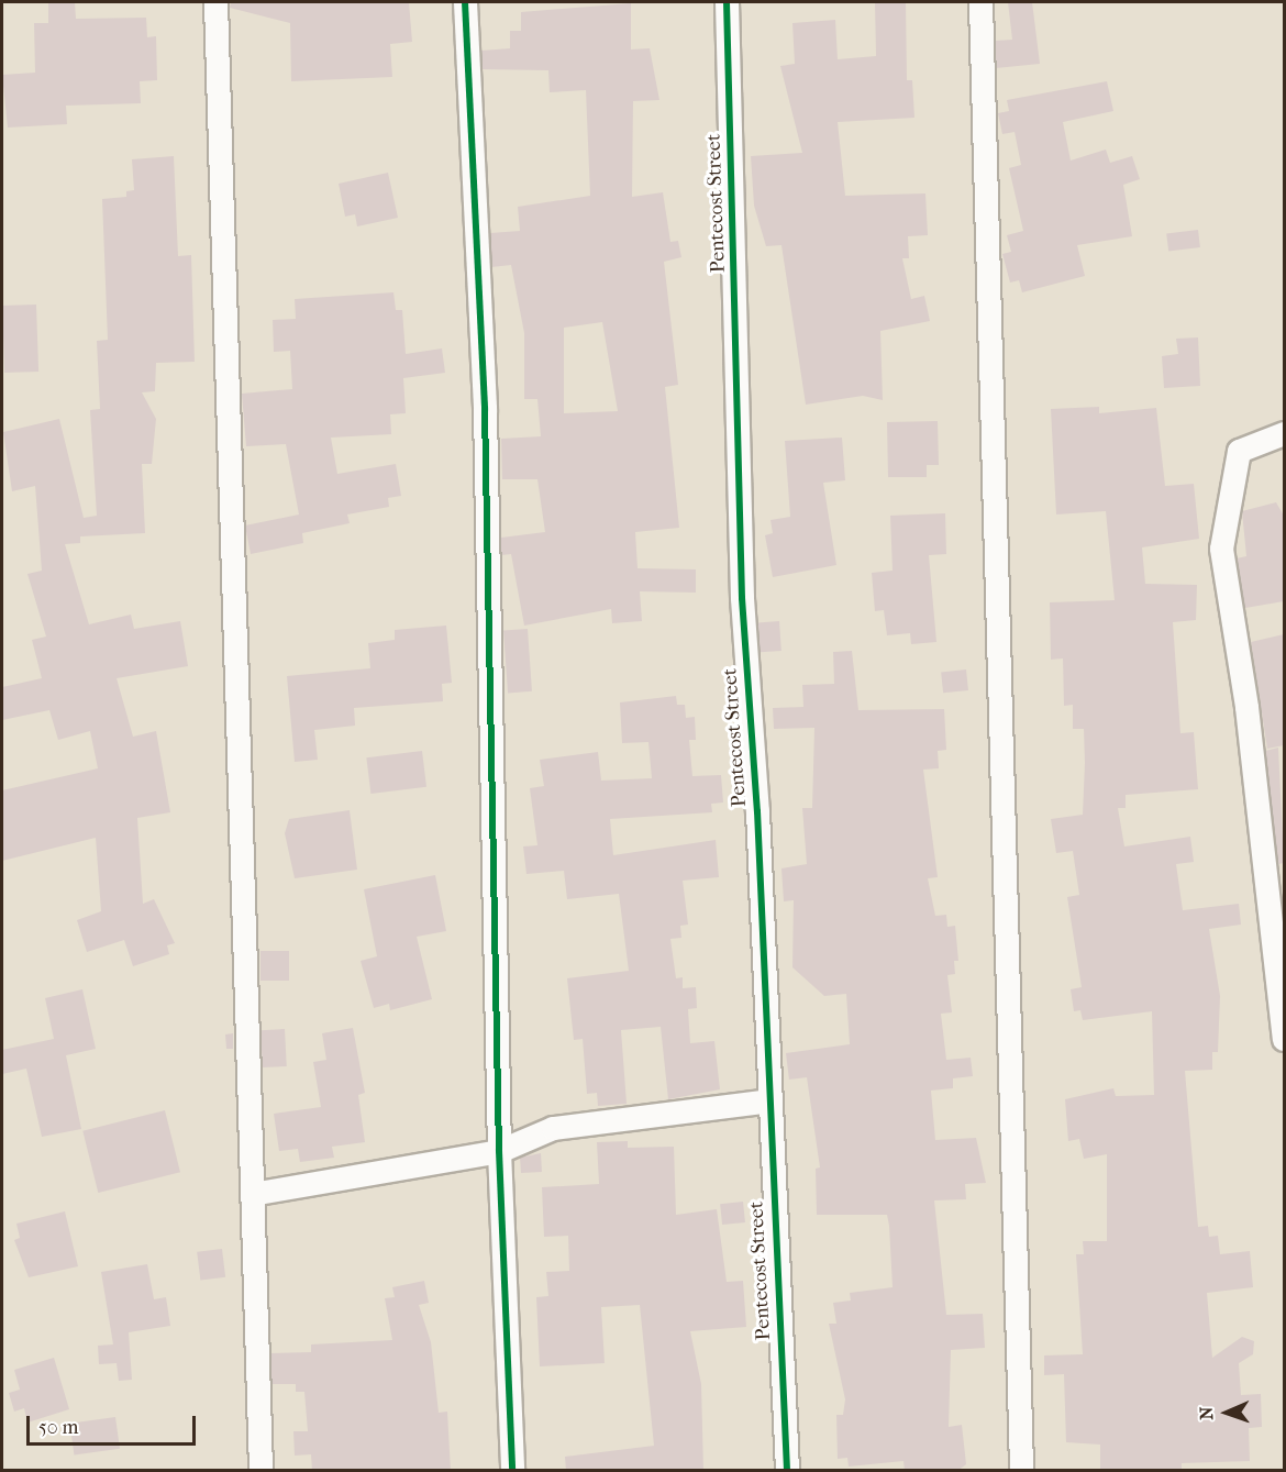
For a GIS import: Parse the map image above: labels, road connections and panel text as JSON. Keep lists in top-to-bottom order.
{
  "streets": {
    "street": ["Pentecost Street"]
  },
  "scale_bar": "50 m",
  "north": "left"
}
